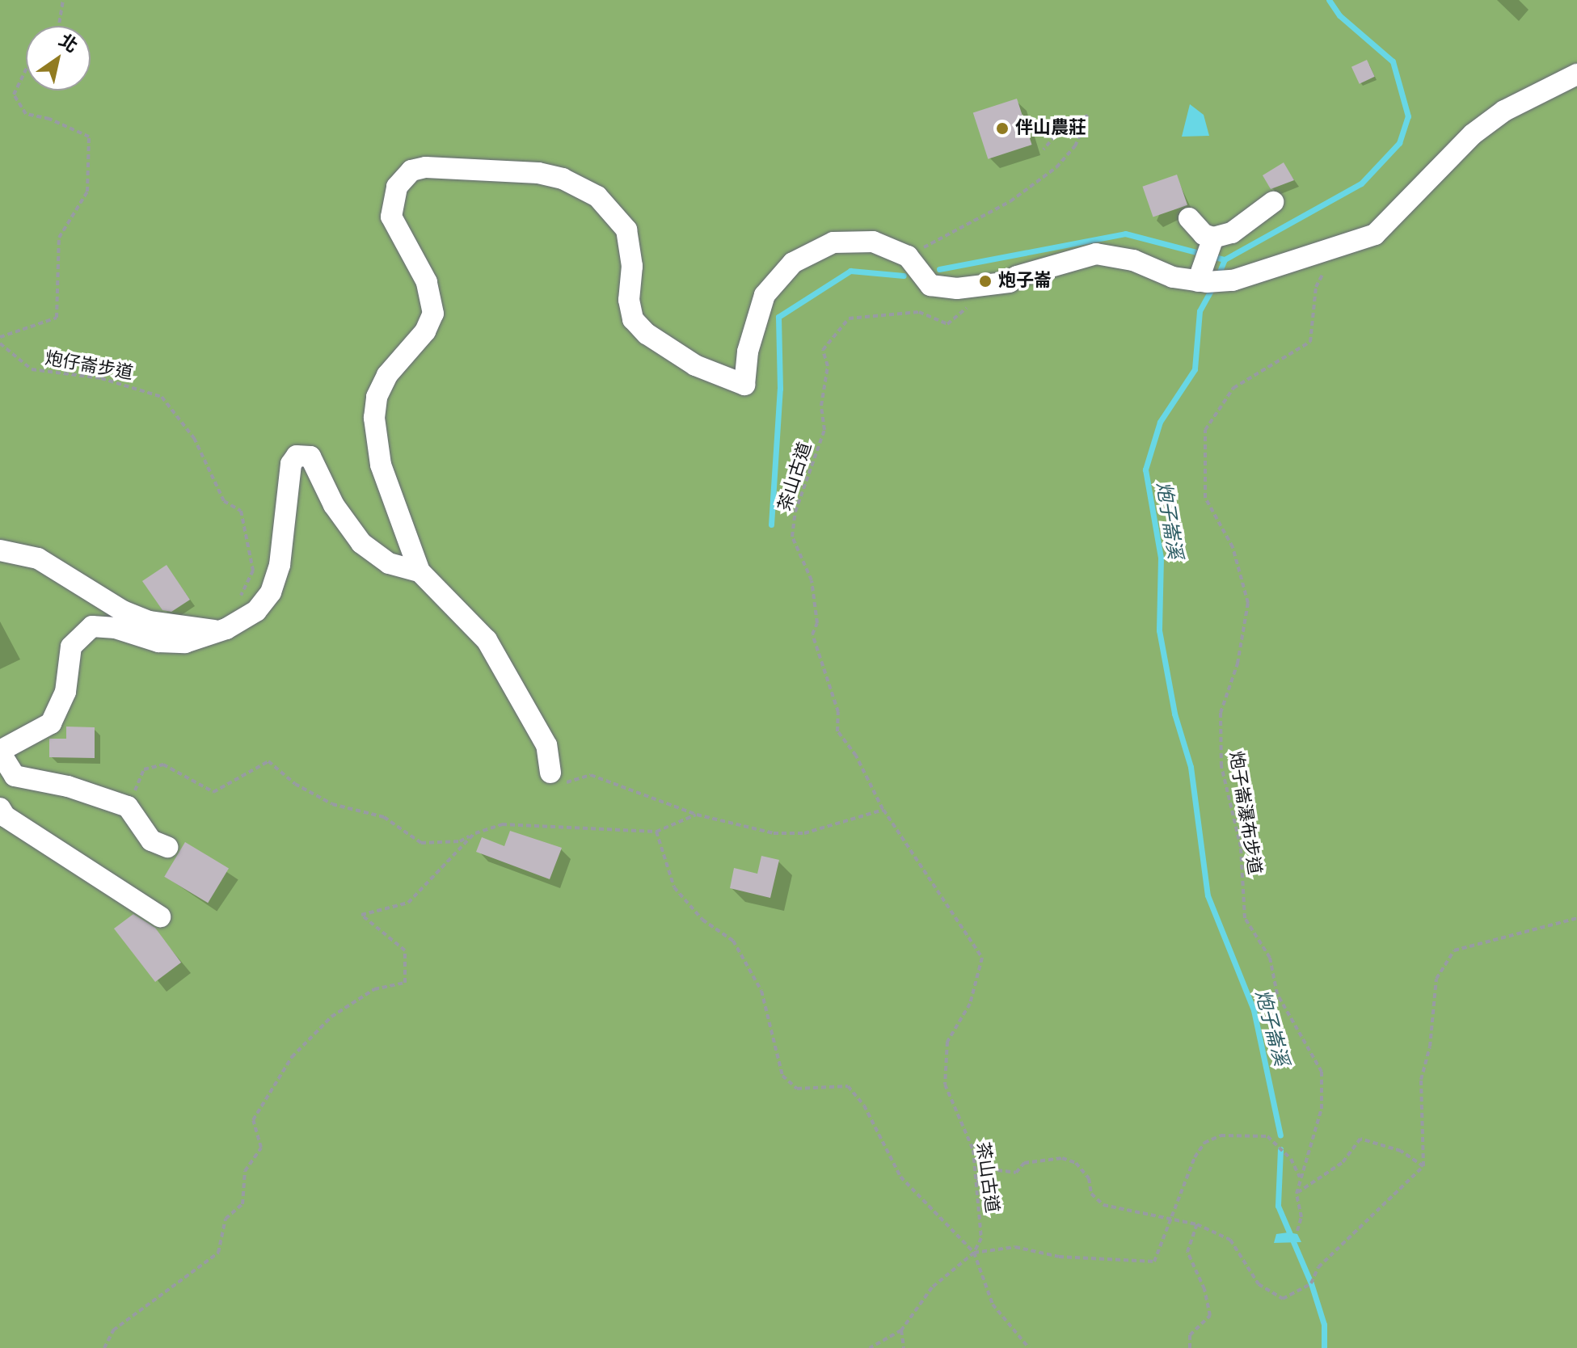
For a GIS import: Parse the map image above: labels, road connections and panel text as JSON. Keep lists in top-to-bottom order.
{
  "streets": {
    "path": ["炮仔崙步道", "茶山古道", "炮子崙瀑布步道"]
  },
  "water": ["炮子崙溪"],
  "places": ["伴山農莊", "炮子崙"],
  "north": "top right"
}
